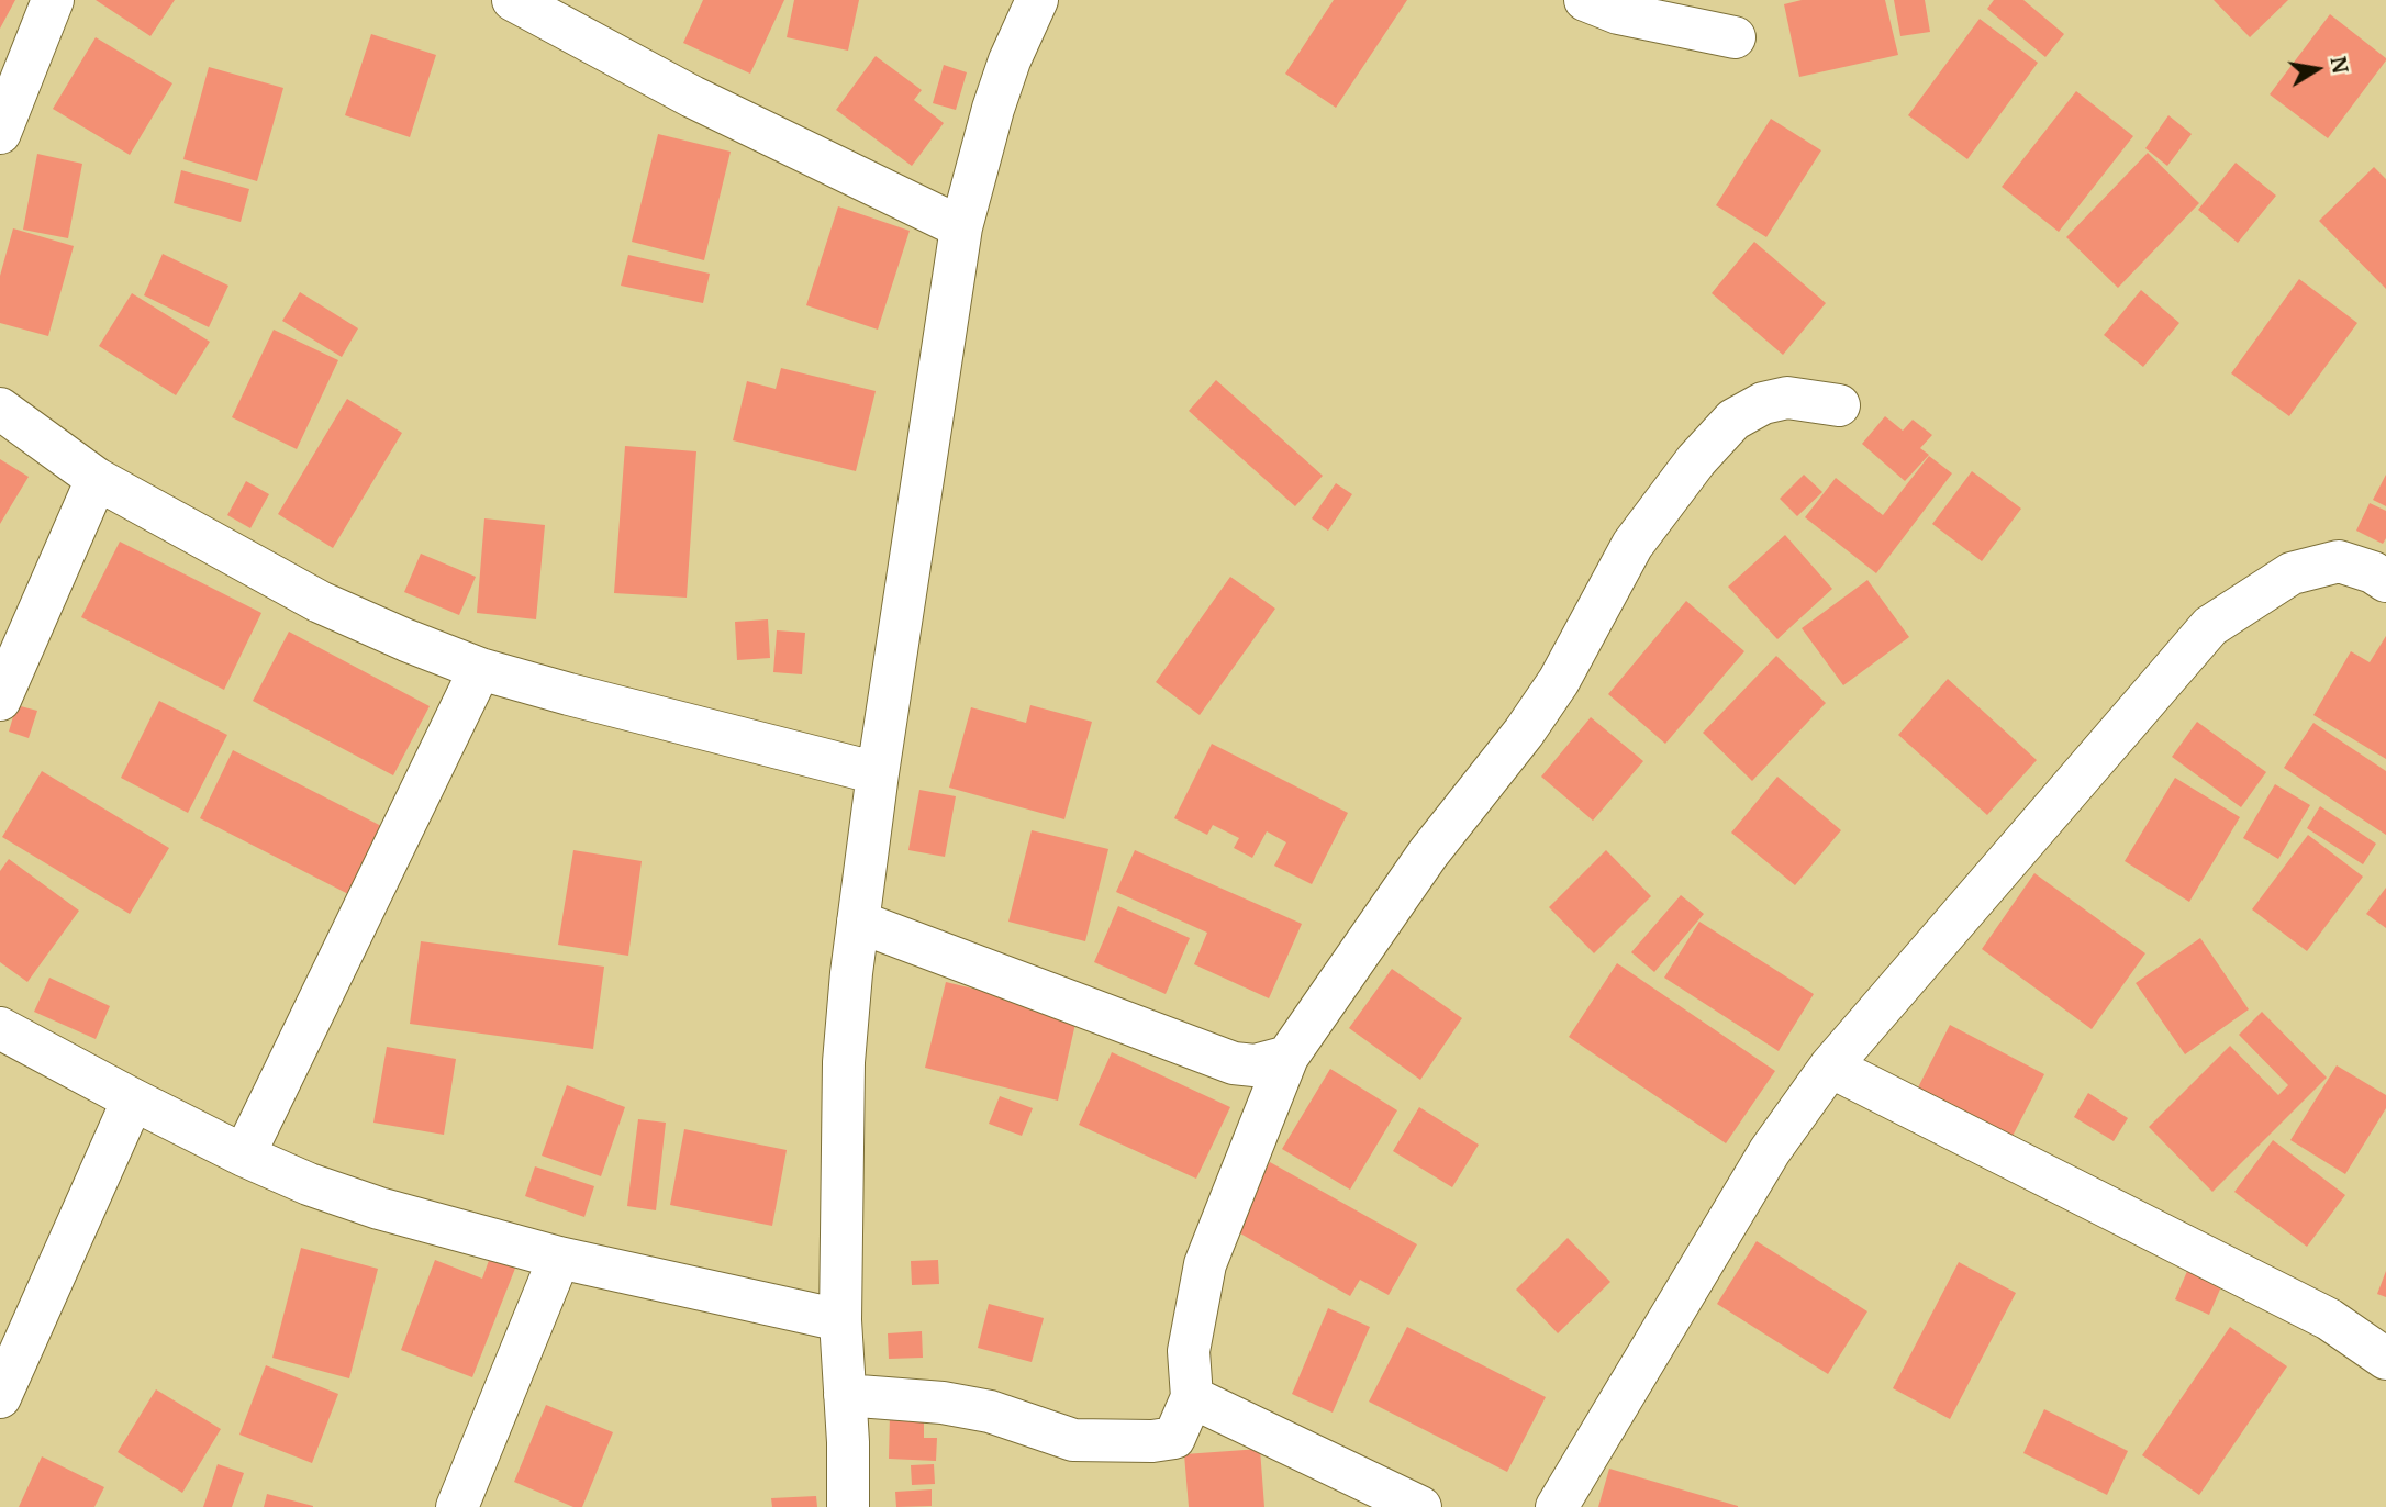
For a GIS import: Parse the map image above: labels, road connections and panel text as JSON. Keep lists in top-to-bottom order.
{
  "north": "right"
}
